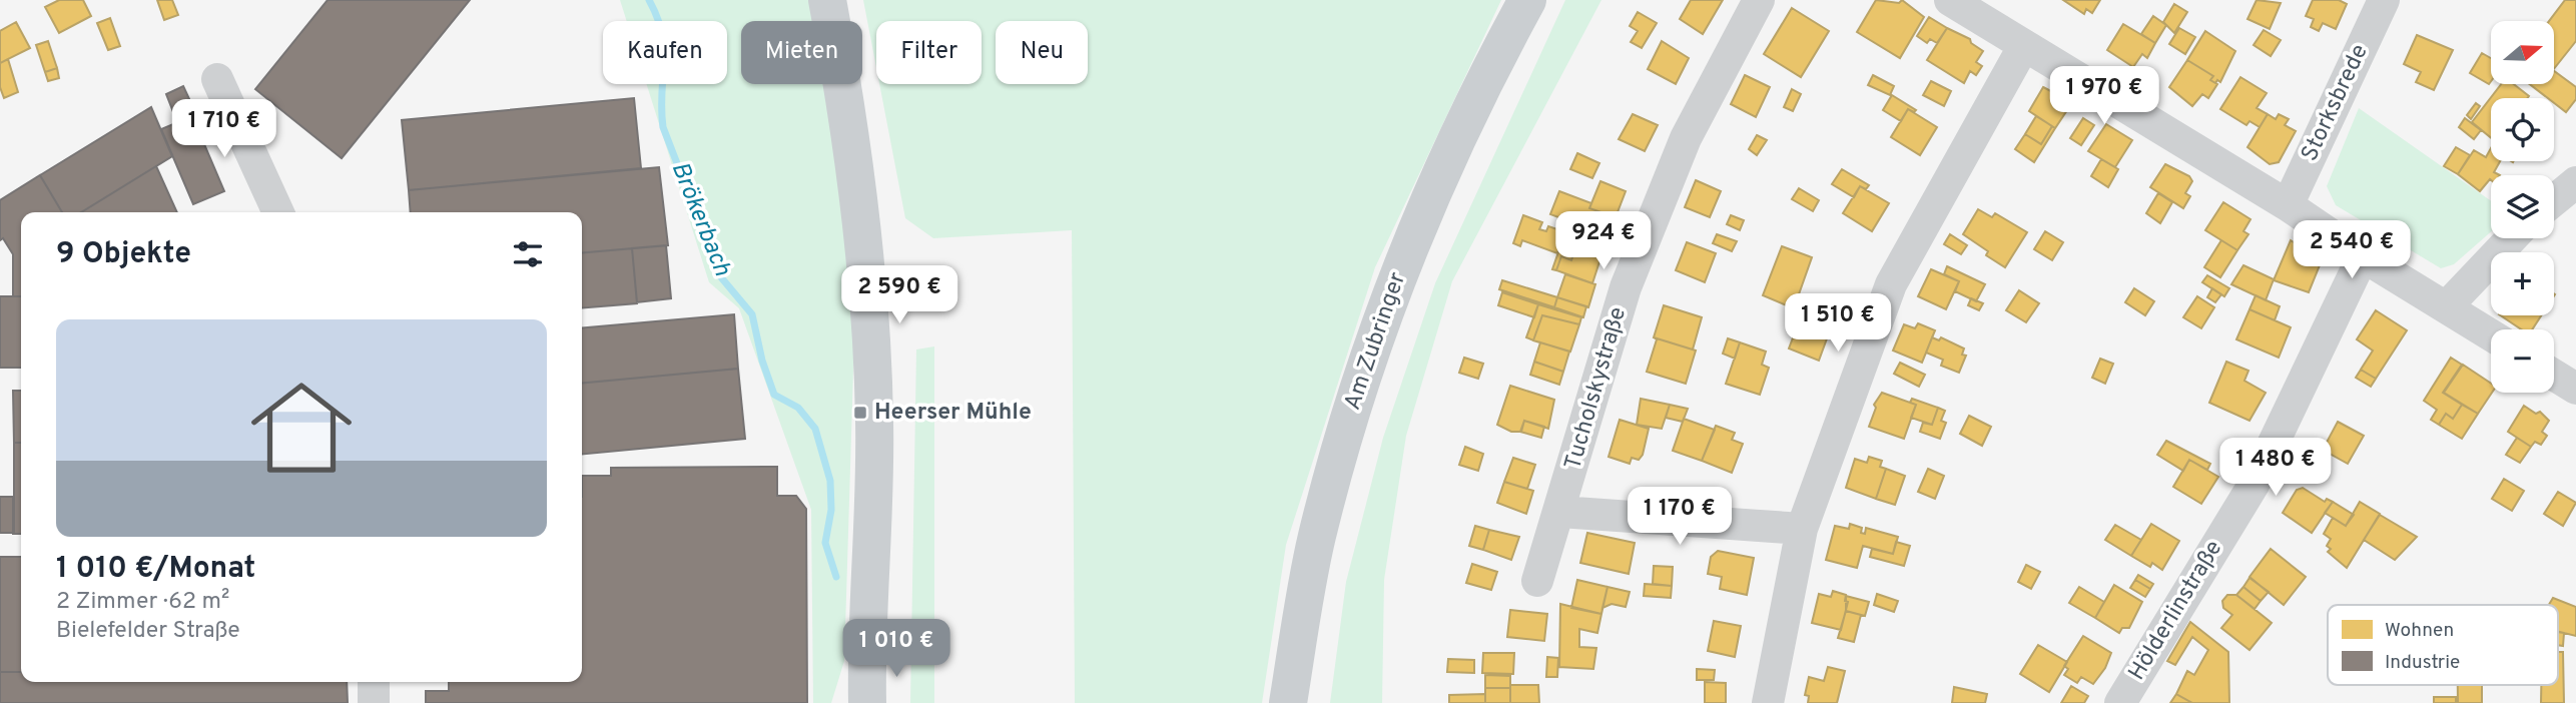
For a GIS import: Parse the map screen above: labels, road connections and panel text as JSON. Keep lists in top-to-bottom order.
{
  "streets": {
    "main road": ["Am Zubringer"],
    "street": ["Storksbrede", "Tucholskystraße", "Hölderlinstraße"]
  },
  "water": ["Brökerbach"],
  "places": {
    "transit": ["Heerser Mühle"]
  },
  "legend": ["Wohnen", "Industrie"],
  "north": "right",
  "page": {
    "map_buttons": ["+", "−"],
    "chip": [
      "Kaufen",
      "Mieten",
      "Filter",
      "Neu"
    ],
    "price": [
      "1 970 €",
      "1 710 €",
      "924 €",
      "2 540 €",
      "2 590 €",
      "1 510 €",
      "1 480 €",
      "1 170 €",
      "1 010 €"
    ],
    "heading": "9 Objekte",
    "list": [
      {
        "name": "1 010 €/Monat",
        "note": "2 Zimmer · 62 m² · Bielefelder Straße"
      }
    ]
  }
}
